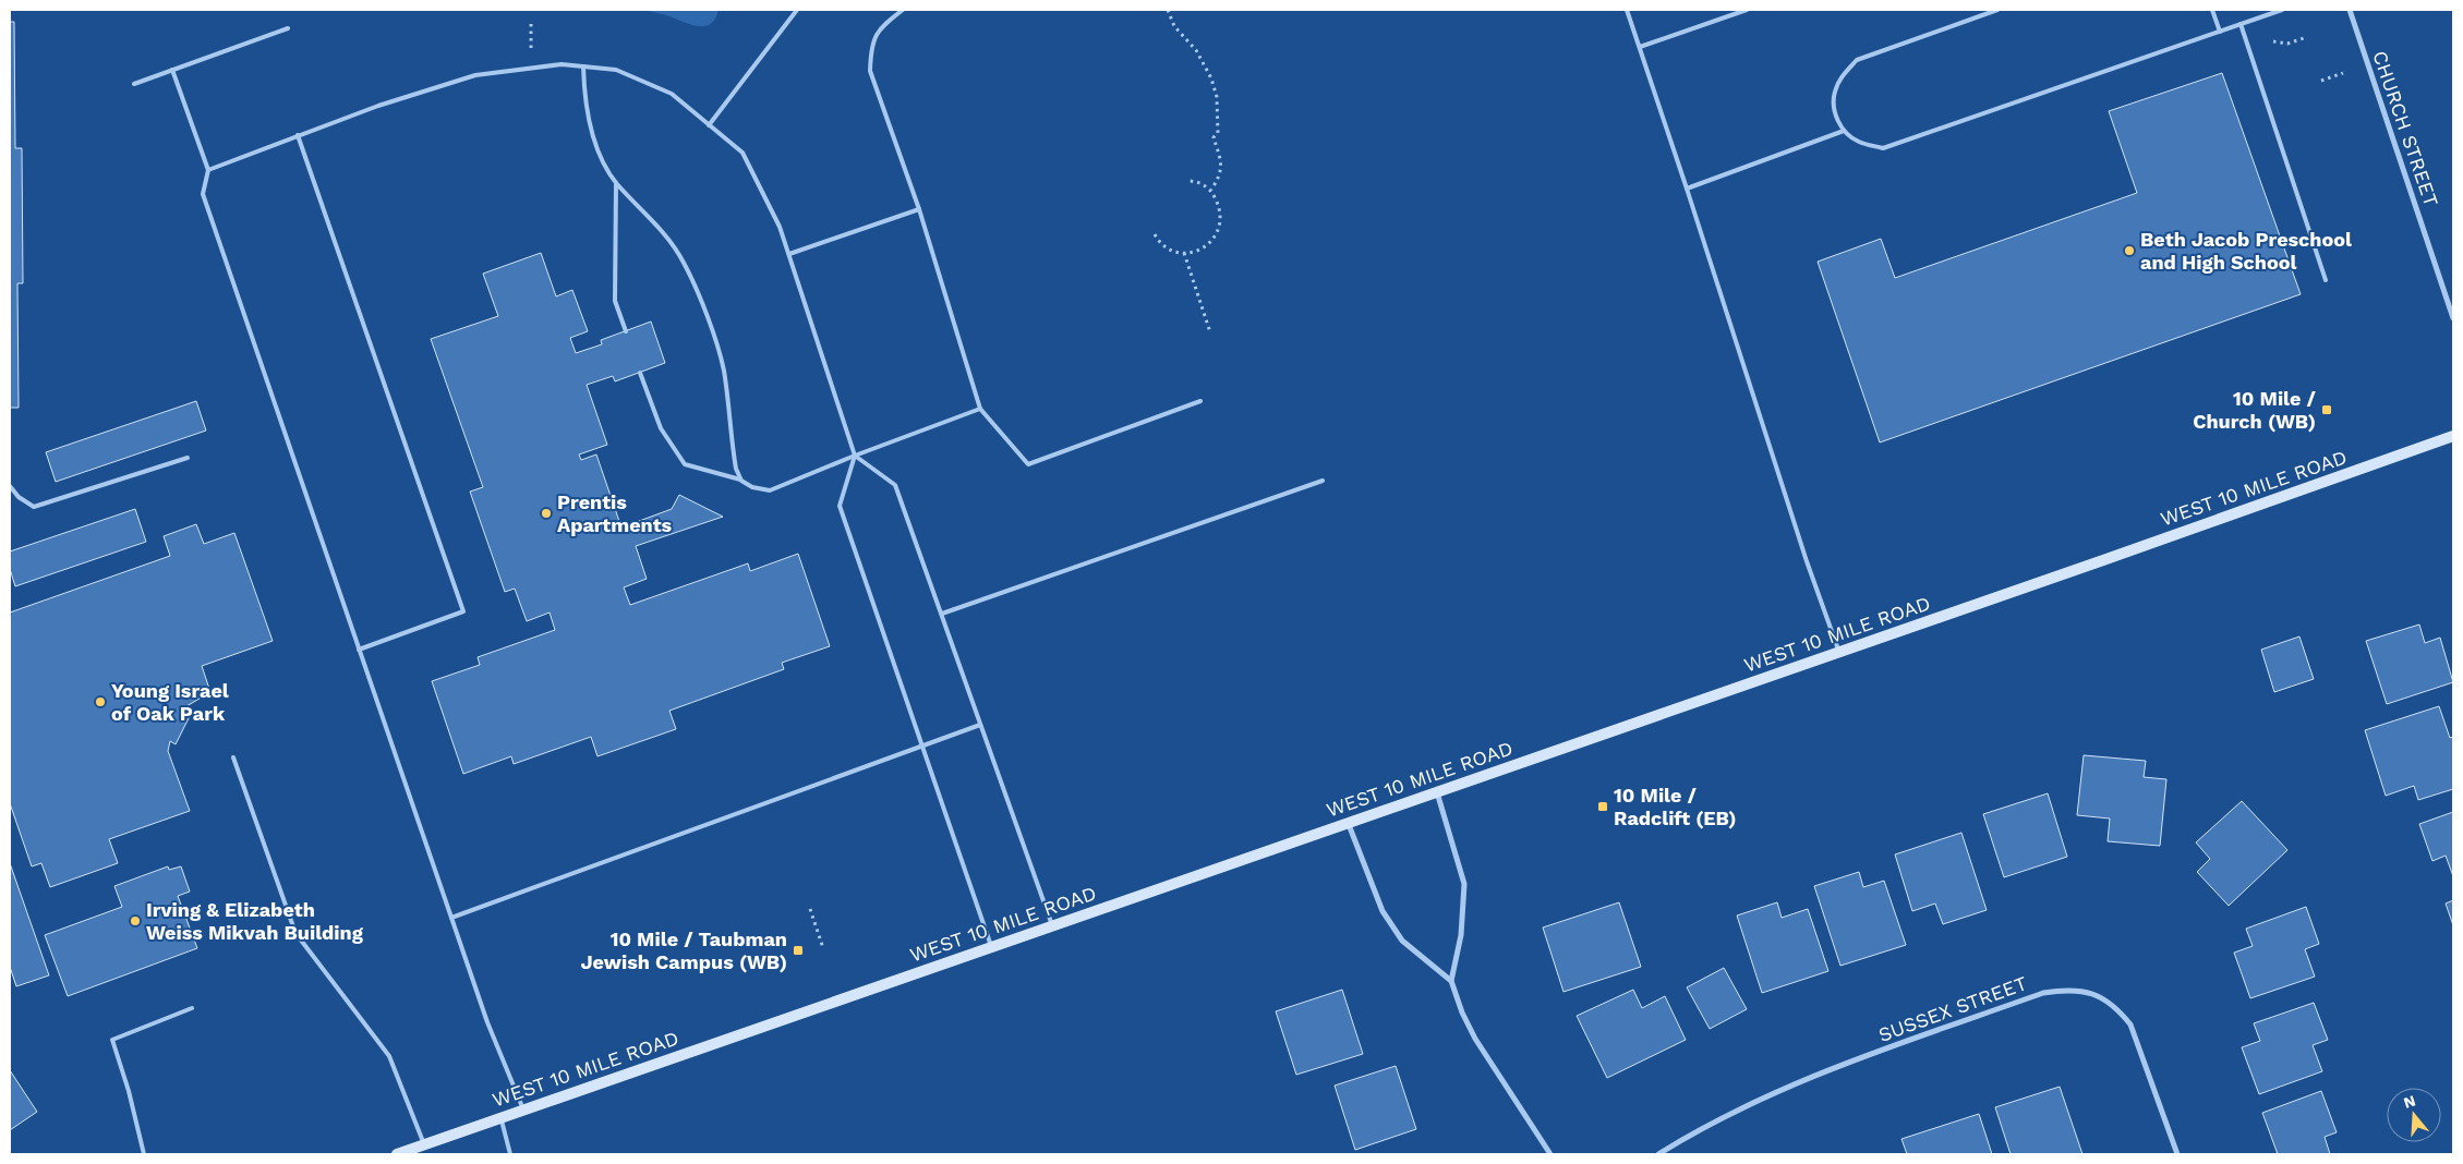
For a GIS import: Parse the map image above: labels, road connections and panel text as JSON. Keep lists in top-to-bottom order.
{
  "streets": {
    "main road": ["WEST 10 MILE ROAD"],
    "street": ["CHURCH STREET", "SUSSEX STREET"]
  },
  "places": {
    "other": [
      "Beth Jacob Preschool and High School",
      "Prentis Apartments",
      "Young Israel of Oak Park",
      "Irving & Elizabeth Weiss Mikvah Building"
    ],
    "transit": ["10 Mile / Church (WB)", "10 Mile / Radclift (EB)", "10 Mile / Taubman Jewish Campus (WB)"]
  },
  "north": "top"
}
